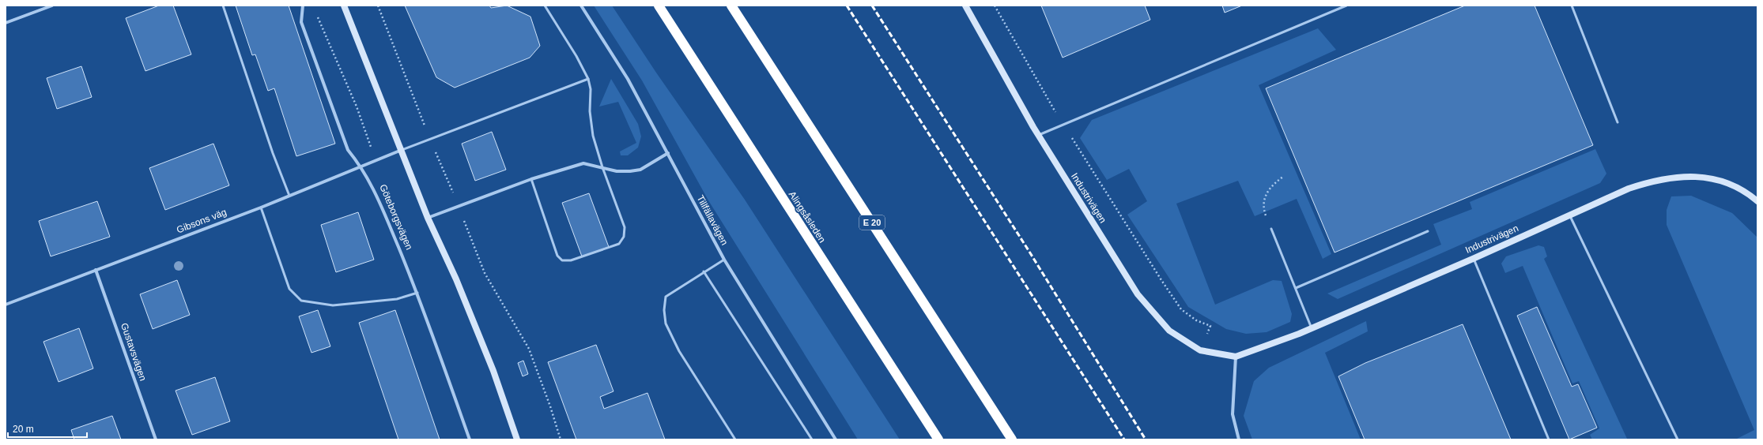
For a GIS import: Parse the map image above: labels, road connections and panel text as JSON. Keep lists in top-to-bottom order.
{
  "streets": {
    "highway": ["Alingsåsleden", "E 20"],
    "street": [
      "Industrivägen",
      "Göteborgsvägen",
      "Tillfällavägen",
      "Gibsons väg",
      "Gustavsvägen"
    ]
  },
  "crossings": [
    ["Göteborgsvägen", "Gibsons väg"],
    ["Gibsons väg", "Gustavsvägen"]
  ],
  "scale_bar": "20 m"
}
